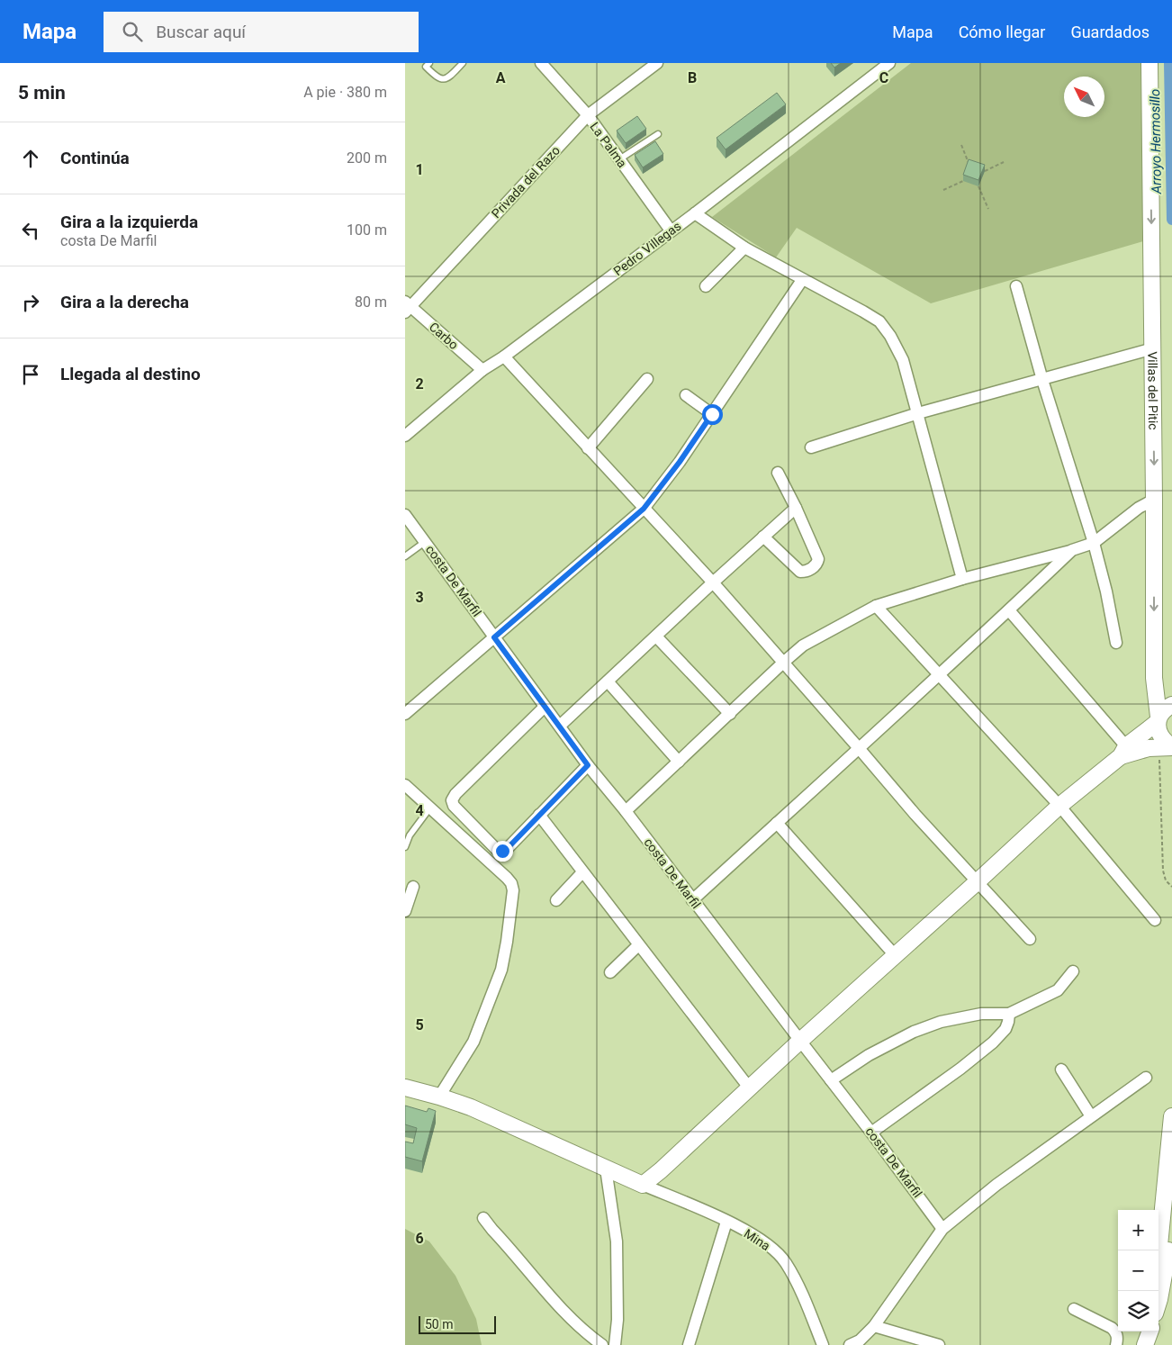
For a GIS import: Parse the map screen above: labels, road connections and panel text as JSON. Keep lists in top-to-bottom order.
{
  "streets": {
    "street": [
      "La Palma",
      "Privada del Razo",
      "Pedro Villegas",
      "Carbo",
      "Villas del Pitic",
      "costa De Marfil",
      "Mina"
    ]
  },
  "crossings": [
    ["La Palma", "Privada del Razo"],
    ["La Palma", "Pedro Villegas"],
    ["Privada del Razo", "Carbo"],
    ["Pedro Villegas", "Carbo"]
  ],
  "water": ["Arroyo Hermosillo"],
  "scale_bar": "50 m",
  "north": "top left",
  "page": {
    "header": "Mapa",
    "search": "Buscar aquí",
    "nav": ["Mapa", "Cómo llegar", "Guardados"],
    "heading": ["5 min", "A pie · 380 m"],
    "list": [
      ["Continúa", "200 m"],
      ["Gira a la izquierda", "costa De Marfil", "100 m"],
      ["Gira a la derecha", "80 m"],
      "Llegada al destino"
    ],
    "map_buttons": ["+", "−"],
    "scale": "50 m"
  },
  "grid": {
    "columns": ["A", "B", "C"],
    "rows": [
      "1",
      "2",
      "3",
      "4",
      "5",
      "6"
    ]
  }
}
